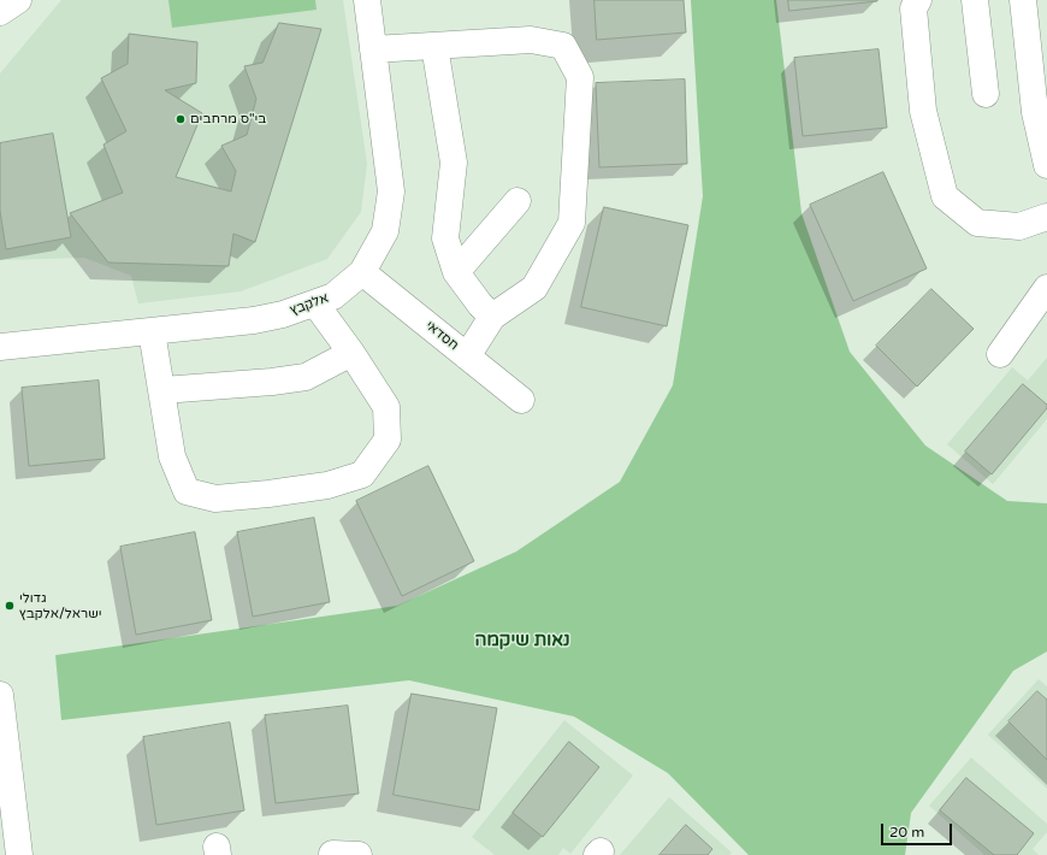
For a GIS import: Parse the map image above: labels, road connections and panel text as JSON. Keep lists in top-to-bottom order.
{
  "streets": {
    "street": ["אלקבץ", "חסדאי"]
  },
  "crossings": [
    ["אלקבץ", "חסדאי"]
  ],
  "districts": ["נאות שיקמה"],
  "places": ["בי\"ס מרחבים", "גדולי ישראל/אלקבץ"],
  "scale_bar": "20 m"
}
